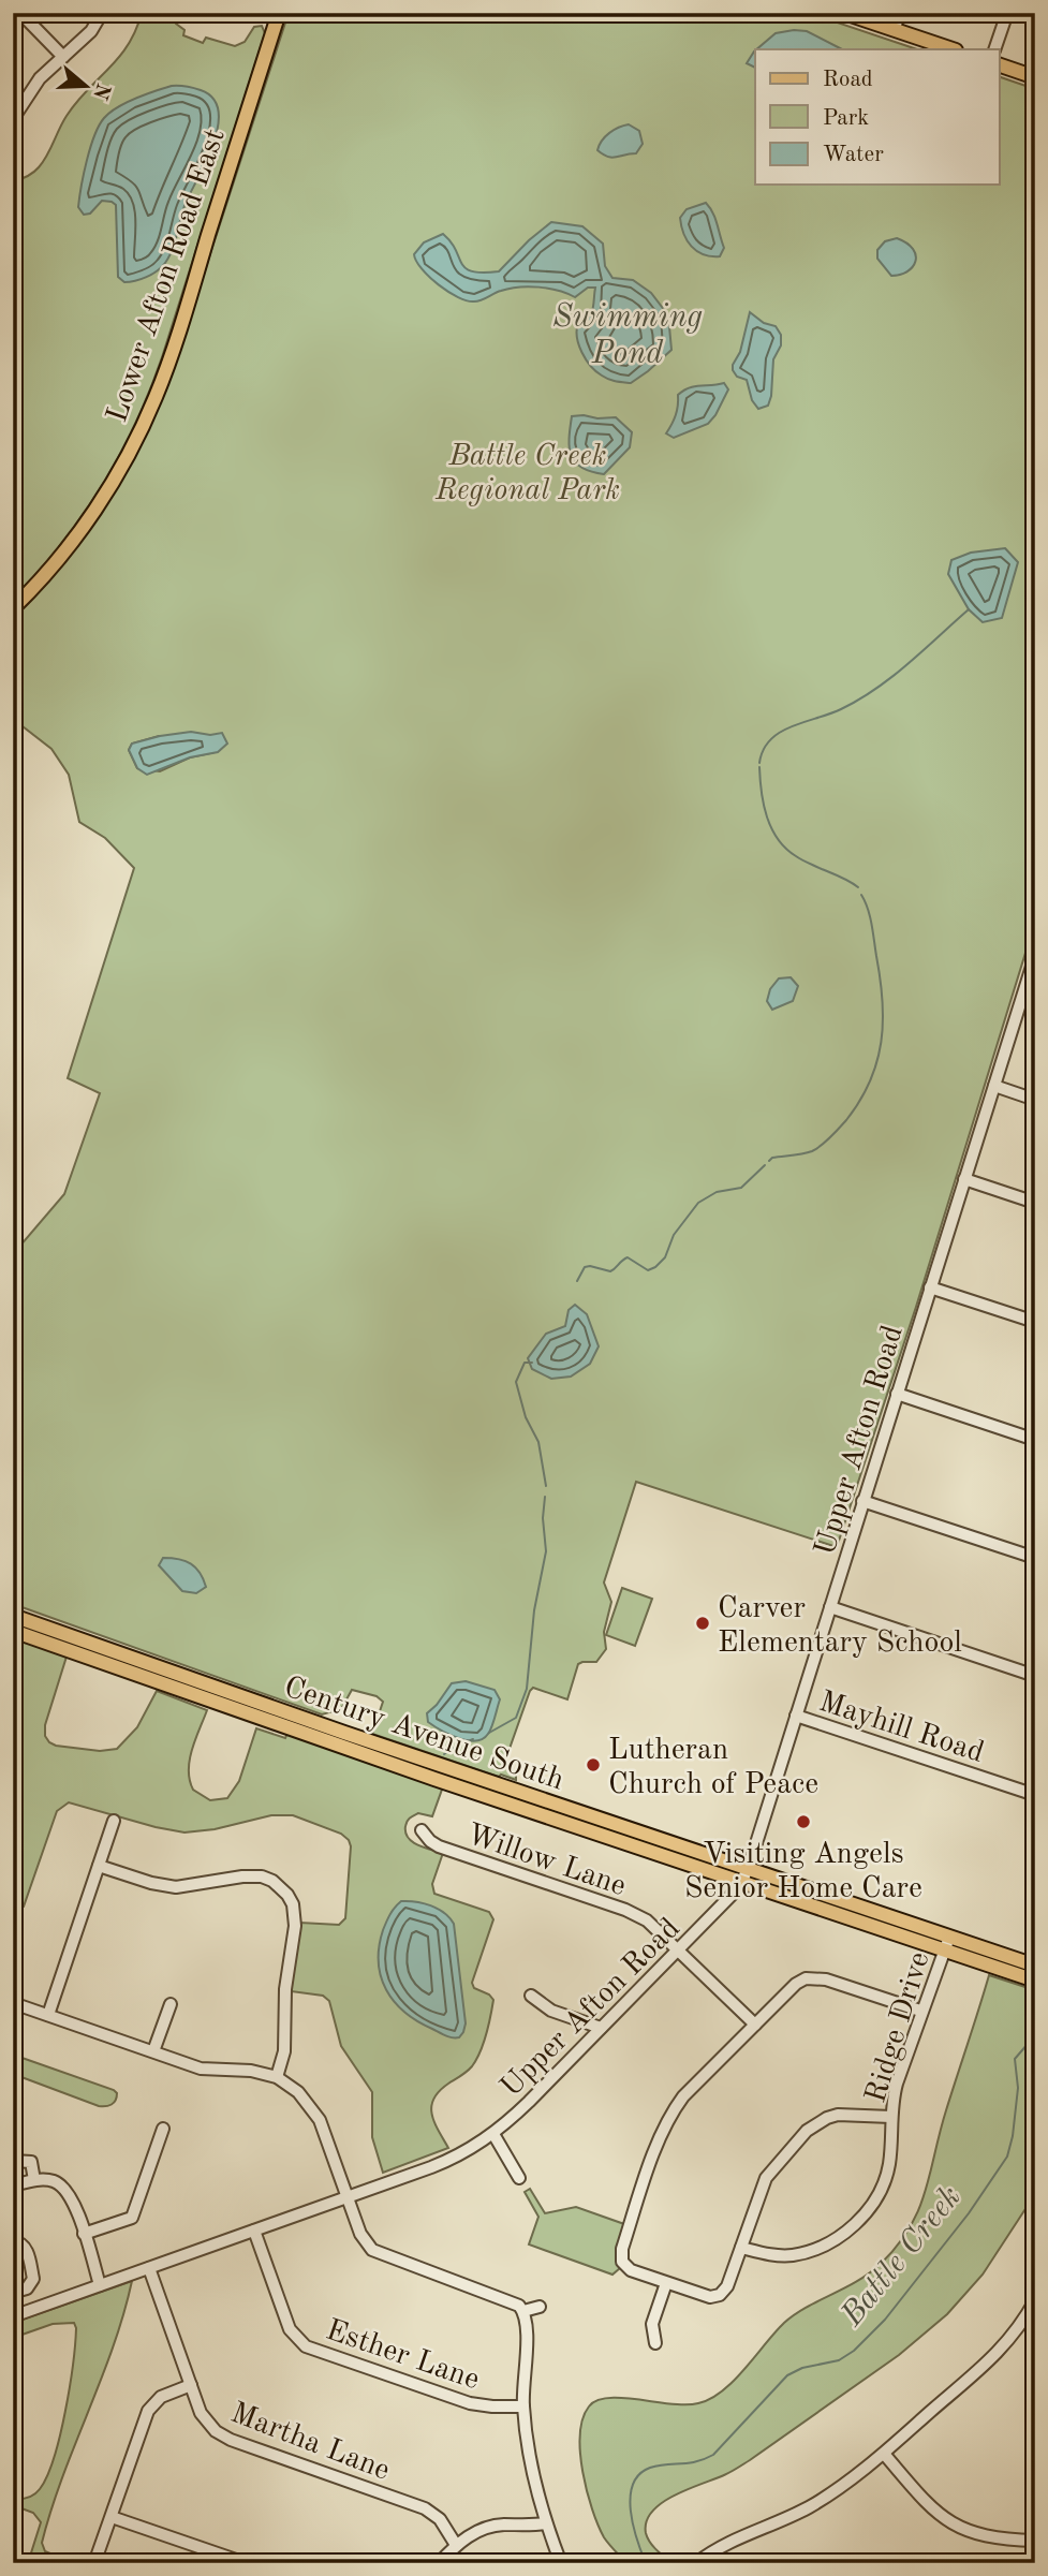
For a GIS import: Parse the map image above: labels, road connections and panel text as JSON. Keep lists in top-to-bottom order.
{
  "streets": {
    "main road": ["Lower Afton Road East", "Century Avenue South"],
    "street": [
      "Upper Afton Road",
      "Mayhill Road",
      "Willow Lane",
      "Ridge Drive",
      "Esther Lane",
      "Martha Lane"
    ]
  },
  "crossings": [
    ["Upper Afton Road", "Mayhill Road"],
    ["Upper Afton Road", "Century Avenue South"],
    ["Upper Afton Road", "Willow Lane"],
    ["Upper Afton Road", "Esther Lane"],
    ["Upper Afton Road", "Martha Lane"],
    ["Century Avenue South", "Ridge Drive"]
  ],
  "water": ["Swimming Pond", "Battle Creek"],
  "parks": ["Battle Creek Regional Park"],
  "places": ["Carver Elementary School", "Lutheran Church of Peace", "Visiting Angels Senior Home Care"],
  "legend": ["Road", "Park", "Water"],
  "north": "right"
}
